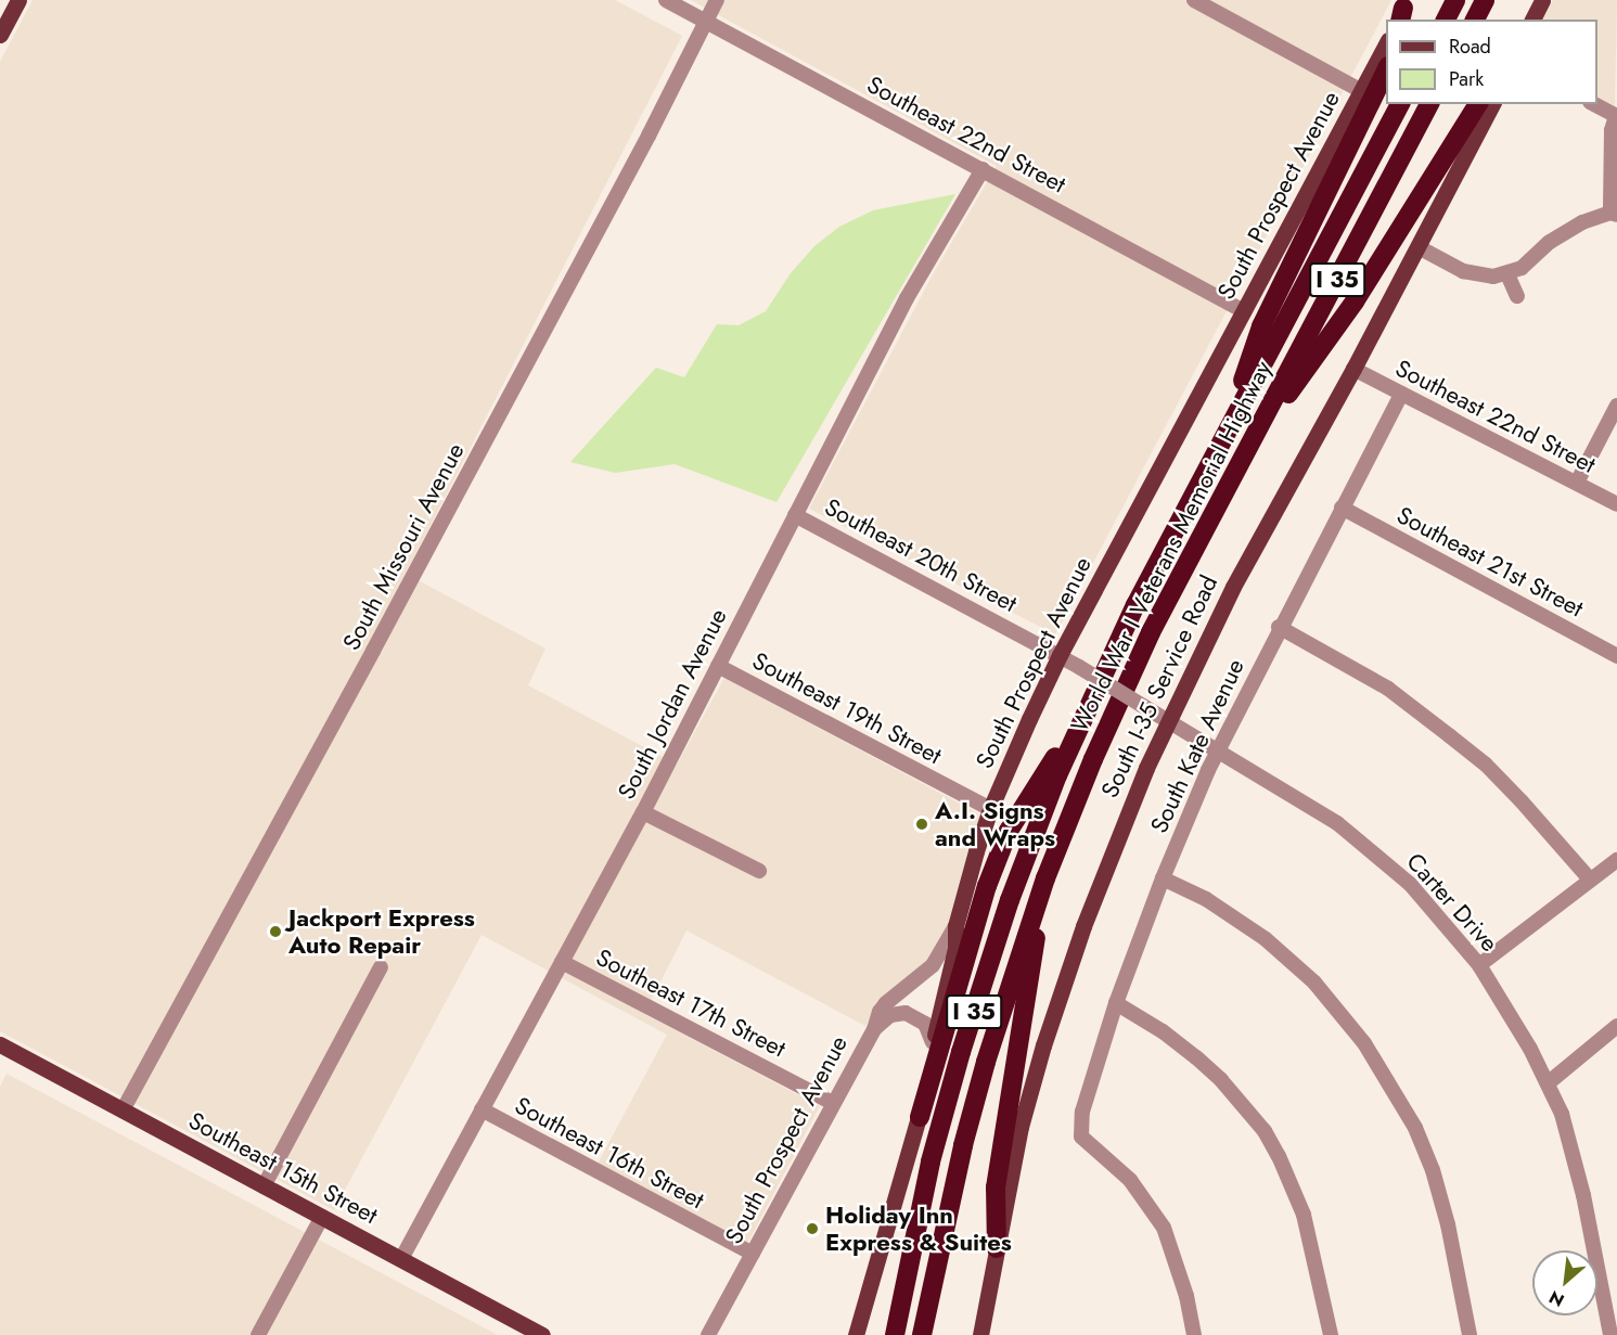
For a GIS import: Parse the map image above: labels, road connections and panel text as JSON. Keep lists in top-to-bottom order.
{
  "streets": {
    "highway": ["I 35", "World War I Veterans Memorial Highway"],
    "main road": ["South Prospect Avenue", "South I-35 Service Road", "Southeast 15th Street"],
    "street": [
      "Southeast 22nd Street",
      "South Missouri Avenue",
      "Southeast 20th Street",
      "Southeast 21st Street",
      "South Jordan Avenue",
      "Southeast 19th Street",
      "South Kate Avenue",
      "Carter Drive",
      "Southeast 17th Street",
      "Southeast 16th Street"
    ]
  },
  "crossings": [
    ["Southeast 22nd Street", "South Prospect Avenue"],
    ["Southeast 22nd Street", "South Missouri Avenue"],
    ["Southeast 22nd Street", "South I-35 Service Road"],
    ["Southeast 22nd Street", "South Jordan Avenue"],
    ["Southeast 22nd Street", "South Kate Avenue"],
    ["South Prospect Avenue", "Southeast 20th Street"],
    ["South Prospect Avenue", "Southeast 19th Street"],
    ["South Prospect Avenue", "Carter Drive"],
    ["South Prospect Avenue", "Southeast 17th Street"],
    ["South Prospect Avenue", "Southeast 16th Street"],
    ["South Missouri Avenue", "Southeast 15th Street"],
    ["Southeast 20th Street", "South Jordan Avenue"],
    ["Southeast 20th Street", "Carter Drive"],
    ["Southeast 21st Street", "South Kate Avenue"],
    ["South I-35 Service Road", "Carter Drive"],
    ["South Jordan Avenue", "Southeast 19th Street"],
    ["South Jordan Avenue", "Southeast 17th Street"],
    ["South Jordan Avenue", "Southeast 16th Street"],
    ["South Jordan Avenue", "Southeast 15th Street"],
    ["South Kate Avenue", "Carter Drive"]
  ],
  "places": ["A.I. Signs and Wraps", "Jackport Express Auto Repair", "Holiday Inn Express & Suites"],
  "legend": ["Road", "Park"],
  "north": "bottom left"
}
